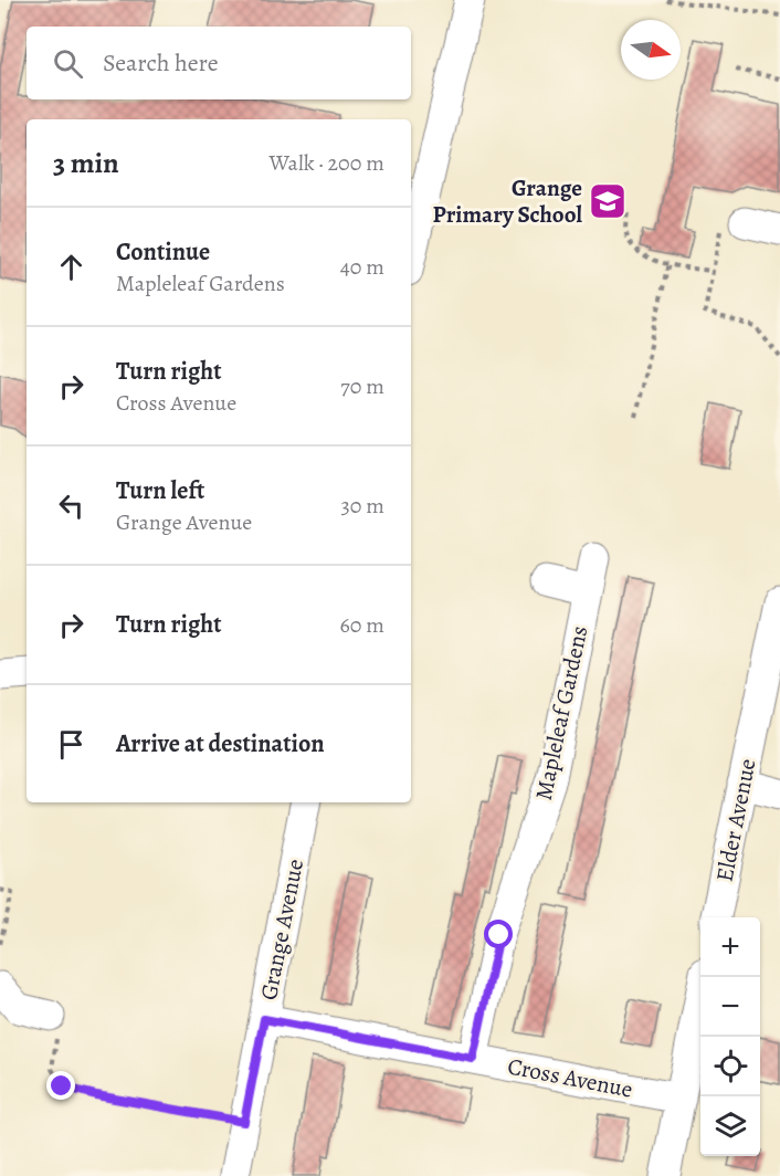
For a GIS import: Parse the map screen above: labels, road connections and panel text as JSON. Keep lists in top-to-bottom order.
{
  "streets": {
    "street": [
      "Mapleleaf Gardens",
      "Elder Avenue",
      "Grange Avenue",
      "Cross Avenue"
    ]
  },
  "crossings": [
    ["Mapleleaf Gardens", "Cross Avenue"],
    ["Grange Avenue", "Cross Avenue"]
  ],
  "places": {
    "school or university": ["Grange Primary School"]
  },
  "north": "right",
  "page": {
    "search": "Search here",
    "heading": ["3 min", "Walk · 200 m"],
    "list": [
      ["Continue", "Mapleleaf Gardens", "40 m"],
      ["Turn right", "Cross Avenue", "70 m"],
      ["Turn left", "Grange Avenue", "30 m"],
      ["Turn right", "60 m"],
      "Arrive at destination"
    ],
    "map_buttons": ["+", "−"]
  }
}
